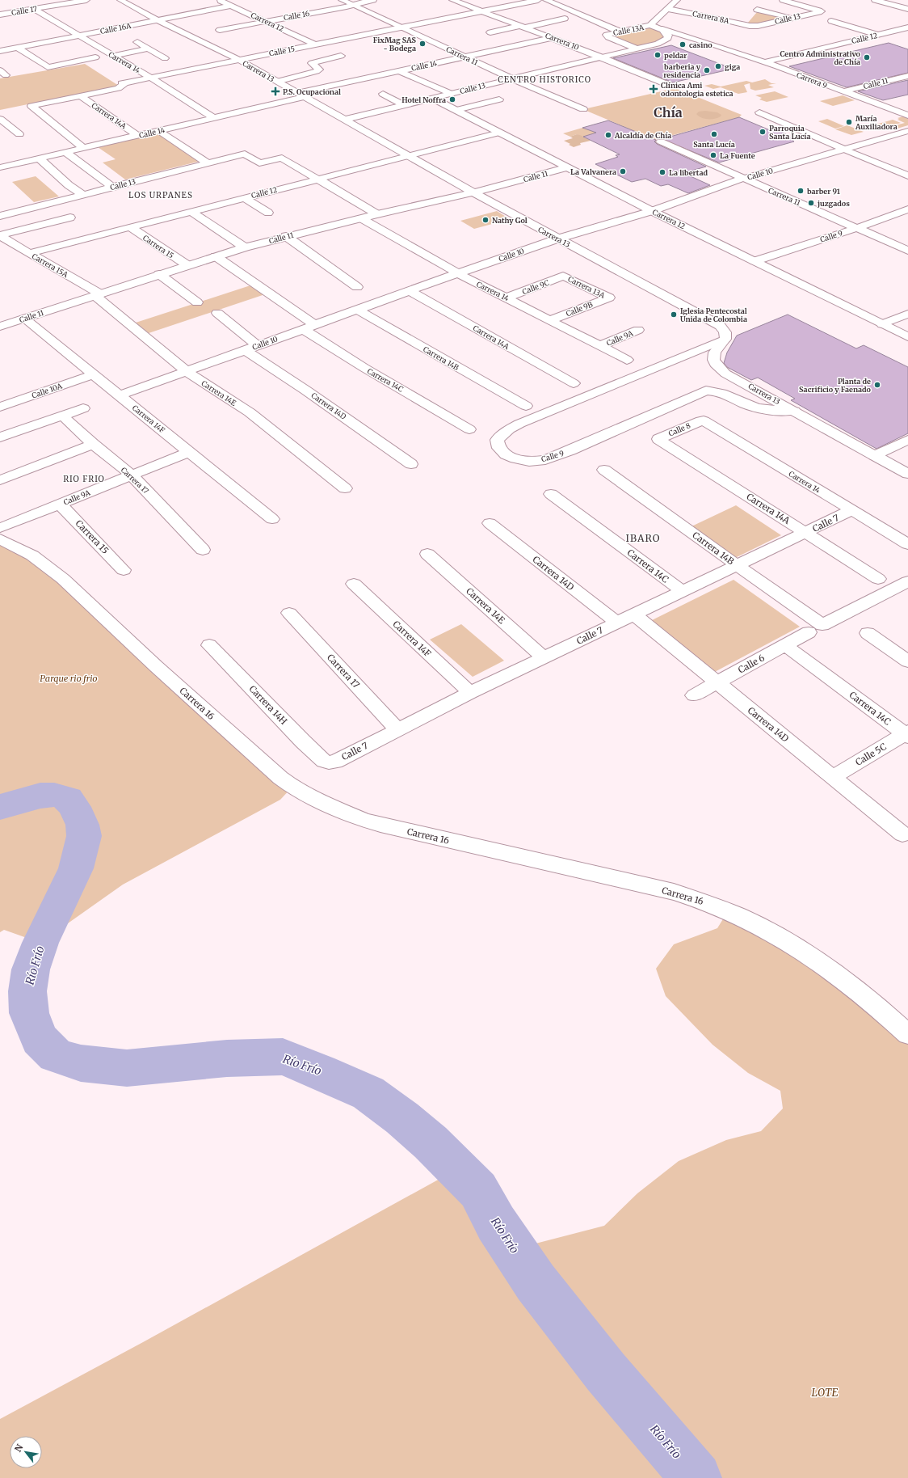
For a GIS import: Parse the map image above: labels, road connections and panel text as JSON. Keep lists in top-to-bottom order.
{
  "streets": {
    "street": [
      "Calle 17",
      "Calle 16",
      "Carrera 8A",
      "Calle 13",
      "Carrera 12",
      "Calle 16A",
      "Calle 13A",
      "Calle 12",
      "Carrera 10",
      "Calle 15",
      "Carrera 11",
      "Carrera 14",
      "Calle 14",
      "Carrera 13",
      "Carrera 9",
      "Calle 11",
      "Carrera 14A",
      "Calle 10",
      "Calle 9",
      "Carrera 15",
      "Carrera 15A",
      "Calle 9C",
      "Carrera 13A",
      "Calle 9B",
      "Calle 9A",
      "Carrera 14B",
      "Carrera 14C",
      "Calle 10A",
      "Carrera 14E",
      "Carrera 14D",
      "Carrera 14F",
      "Calle 8",
      "Carrera 17",
      "Calle 7",
      "Calle 6",
      "Carrera 16",
      "Carrera 14H",
      "Calle 5C"
    ]
  },
  "crossings": [
    ["Calle 17", "Carrera 14"],
    ["Calle 16", "Carrera 12"],
    ["Calle 16", "Carrera 11"],
    ["Carrera 8A", "Calle 13"],
    ["Calle 13", "Carrera 12"],
    ["Calle 13", "Calle 13A"],
    ["Calle 13", "Calle 12"],
    ["Calle 13", "Carrera 10"],
    ["Calle 13", "Carrera 11"],
    ["Calle 13", "Carrera 13"],
    ["Calle 13", "Carrera 9"],
    ["Carrera 12", "Calle 16A"],
    ["Carrera 12", "Calle 12"],
    ["Carrera 12", "Calle 15"],
    ["Carrera 12", "Calle 11"],
    ["Carrera 12", "Calle 10"],
    ["Carrera 12", "Calle 9"],
    ["Calle 16A", "Carrera 14"],
    ["Calle 16A", "Carrera 13"],
    ["Calle 12", "Carrera 13"],
    ["Calle 12", "Carrera 9"],
    ["Calle 12", "Carrera 15"],
    ["Calle 12", "Carrera 15A"],
    ["Carrera 10", "Calle 15"],
    ["Carrera 10", "Calle 14"],
    ["Calle 15", "Carrera 11"],
    ["Calle 15", "Carrera 14"],
    ["Calle 15", "Calle 14"],
    ["Calle 15", "Carrera 13"],
    ["Calle 15", "Carrera 14A"],
    ["Carrera 11", "Calle 14"],
    ["Carrera 11", "Calle 10"],
    ["Carrera 11", "Calle 9"],
    ["Carrera 14", "Calle 14"],
    ["Carrera 14", "Calle 11"],
    ["Carrera 14", "Calle 10"],
    ["Carrera 14", "Calle 9C"],
    ["Carrera 14", "Calle 9B"],
    ["Carrera 14", "Calle 9A"],
    ["Carrera 14", "Calle 8"],
    ["Carrera 14", "Calle 7"],
    ["Calle 14", "Carrera 13"],
    ["Calle 14", "Carrera 14A"],
    ["Carrera 13", "Calle 11"],
    ["Carrera 13", "Calle 10"],
    ["Carrera 13", "Calle 9"],
    ["Carrera 9", "Calle 11"],
    ["Calle 11", "Carrera 15"],
    ["Calle 11", "Carrera 15A"],
    ["Calle 11", "Carrera 14E"],
    ["Calle 11", "Carrera 14F"],
    ["Carrera 14A", "Calle 10"],
    ["Carrera 14A", "Calle 8"],
    ["Carrera 14A", "Calle 7"],
    ["Calle 10", "Carrera 14B"],
    ["Calle 10", "Carrera 14C"],
    ["Calle 10", "Carrera 14E"],
    ["Calle 10", "Carrera 14D"],
    ["Calle 10", "Carrera 14F"],
    ["Carrera 15", "Calle 9A"],
    ["Carrera 15A", "Carrera 14E"],
    ["Calle 9C", "Carrera 13A"],
    ["Carrera 13A", "Calle 9B"],
    ["Calle 9A", "Carrera 14F"],
    ["Calle 9A", "Carrera 17"],
    ["Carrera 14B", "Calle 7"],
    ["Carrera 14B", "Calle 6"],
    ["Carrera 14C", "Calle 7"],
    ["Carrera 14C", "Calle 6"],
    ["Carrera 14C", "Calle 5C"],
    ["Calle 10A", "Carrera 14F"],
    ["Carrera 14E", "Calle 7"],
    ["Carrera 14D", "Calle 7"],
    ["Carrera 14D", "Calle 6"],
    ["Carrera 14D", "Calle 5C"],
    ["Carrera 14F", "Calle 7"],
    ["Carrera 17", "Calle 7"],
    ["Calle 7", "Carrera 14H"]
  ],
  "districts": [
    "CENTRO HISTORICO",
    "Chía",
    "LOS URPANES",
    "RIO FRIO",
    "IBARO"
  ],
  "water": ["Río Frío"],
  "parks": ["Parque rio frio", "LOTE"],
  "places": {
    "other": [
      "FixMag SAS - Bodega",
      "casino",
      "peldar",
      "Centro Administrativo de Chía",
      "giga",
      "barberia y residencia",
      "Hotel Noffra",
      "María Auxiliadora",
      "Parroquia Santa Lucía",
      "Santa Lucía",
      "Alcaldía de Chía",
      "La Fuente",
      "La Valvanera",
      "La libertad",
      "barber 91",
      "juzgados",
      "Nathy Gol",
      "Iglesia Pentecostal Unida de Colombia",
      "Planta de Sacrificio y Faenado"
    ],
    "health": ["Clínica Ami odontologia estetica", "P.S. Ocupacional"]
  },
  "north": "top left"
}
